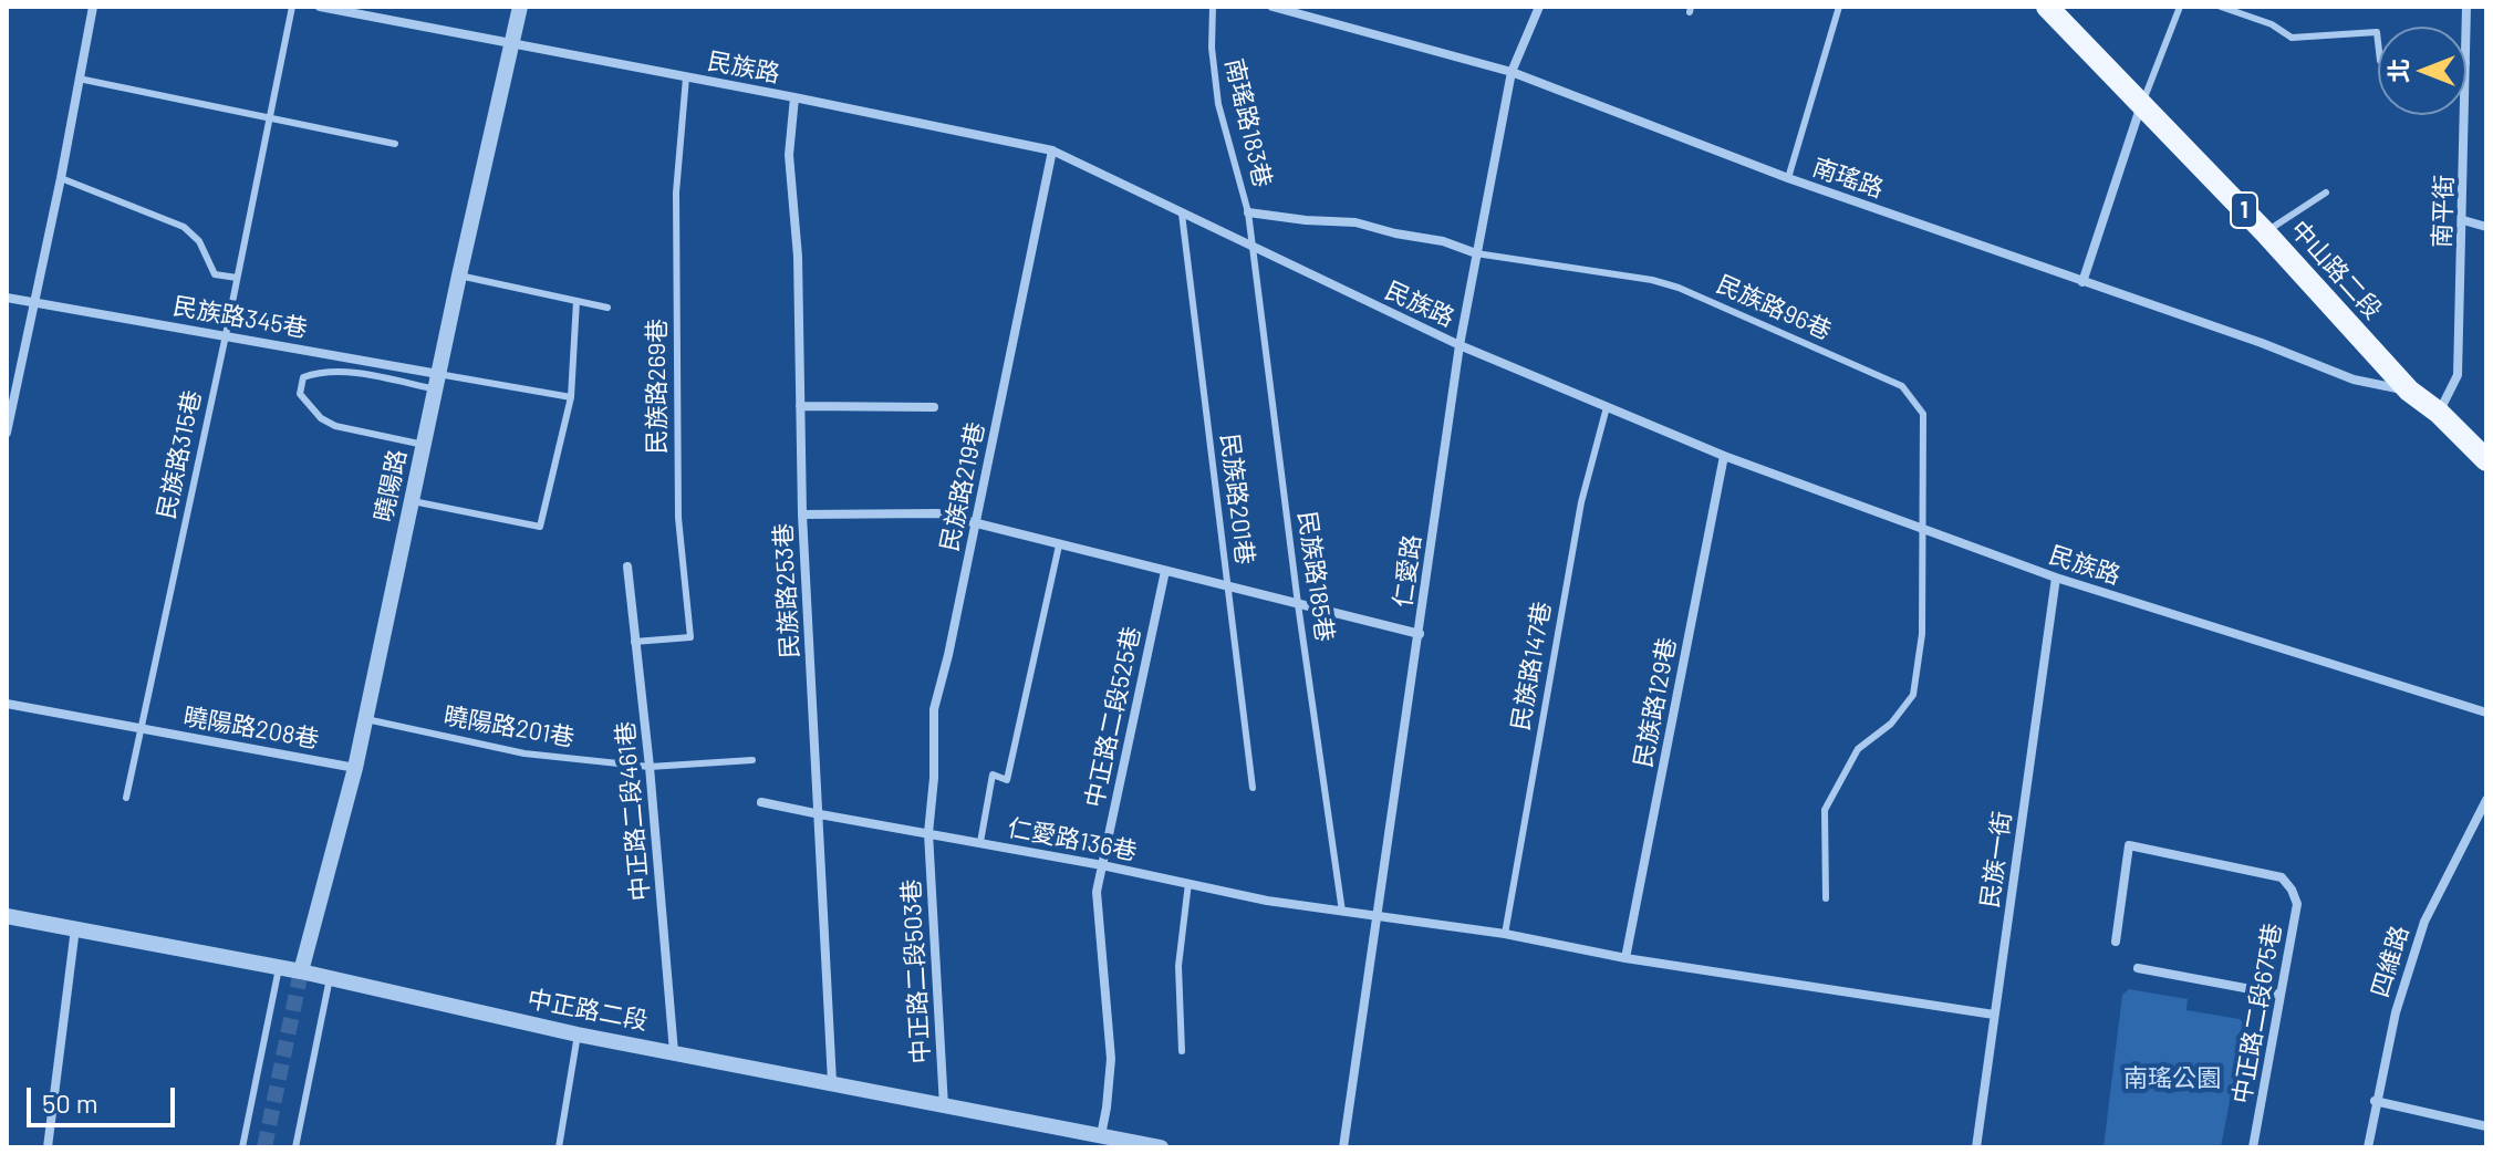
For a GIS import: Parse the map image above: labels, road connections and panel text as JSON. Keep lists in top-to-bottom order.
{
  "streets": {
    "main road": ["1", "中山路二段"],
    "street": [
      "民族路",
      "南瑤路",
      "南平街",
      "民族路345巷",
      "曉陽路",
      "民族路219巷",
      "仁愛路",
      "民族路253巷",
      "民族路129巷",
      "中正路二段525巷",
      "曉陽路208巷",
      "中正路二段461巷",
      "仁愛路136巷",
      "民族一街",
      "四維路",
      "中正路二段503巷",
      "中正路二段",
      "中正路二段675巷"
    ],
    "lane": [
      "南瑤路183巷",
      "民族路96巷",
      "民族路269巷",
      "民族路315巷",
      "民族路201巷",
      "民族路185巷",
      "民族路147巷",
      "曉陽路201巷"
    ]
  },
  "crossings": [
    ["民族路", "南瑤路183巷"],
    ["民族路", "民族路96巷"],
    ["民族路", "民族路269巷"],
    ["民族路", "曉陽路"],
    ["民族路", "民族路219巷"],
    ["民族路", "民族路201巷"],
    ["民族路", "仁愛路"],
    ["民族路", "民族路185巷"],
    ["民族路", "民族路253巷"],
    ["民族路", "民族路147巷"],
    ["民族路", "民族路129巷"],
    ["民族路", "民族一街"],
    ["南瑤路183巷", "民族路185巷"],
    ["南瑤路", "中山路二段"],
    ["南瑤路", "仁愛路"],
    ["1", "南平街"],
    ["1", "中山路二段"],
    ["南平街", "中山路二段"],
    ["民族路96巷", "仁愛路"],
    ["民族路345巷", "民族路315巷"],
    ["民族路345巷", "曉陽路"],
    ["民族路269巷", "中正路二段461巷"],
    ["民族路315巷", "曉陽路208巷"],
    ["曉陽路", "曉陽路201巷"],
    ["曉陽路", "曉陽路208巷"],
    ["曉陽路", "中正路二段"],
    ["民族路219巷", "仁愛路136巷"],
    ["民族路219巷", "中正路二段503巷"],
    ["仁愛路", "仁愛路136巷"],
    ["民族路185巷", "仁愛路136巷"],
    ["民族路253巷", "仁愛路136巷"],
    ["民族路253巷", "中正路二段"],
    ["民族路147巷", "仁愛路136巷"],
    ["民族路129巷", "仁愛路136巷"],
    ["中正路二段525巷", "仁愛路136巷"],
    ["中正路二段525巷", "中正路二段"],
    ["曉陽路201巷", "中正路二段461巷"],
    ["中正路二段461巷", "中正路二段"],
    ["仁愛路136巷", "民族一街"],
    ["仁愛路136巷", "中正路二段503巷"],
    ["中正路二段503巷", "中正路二段"]
  ],
  "parks": ["南瑤公園"],
  "scale_bar": "50 m",
  "north": "left"
}
